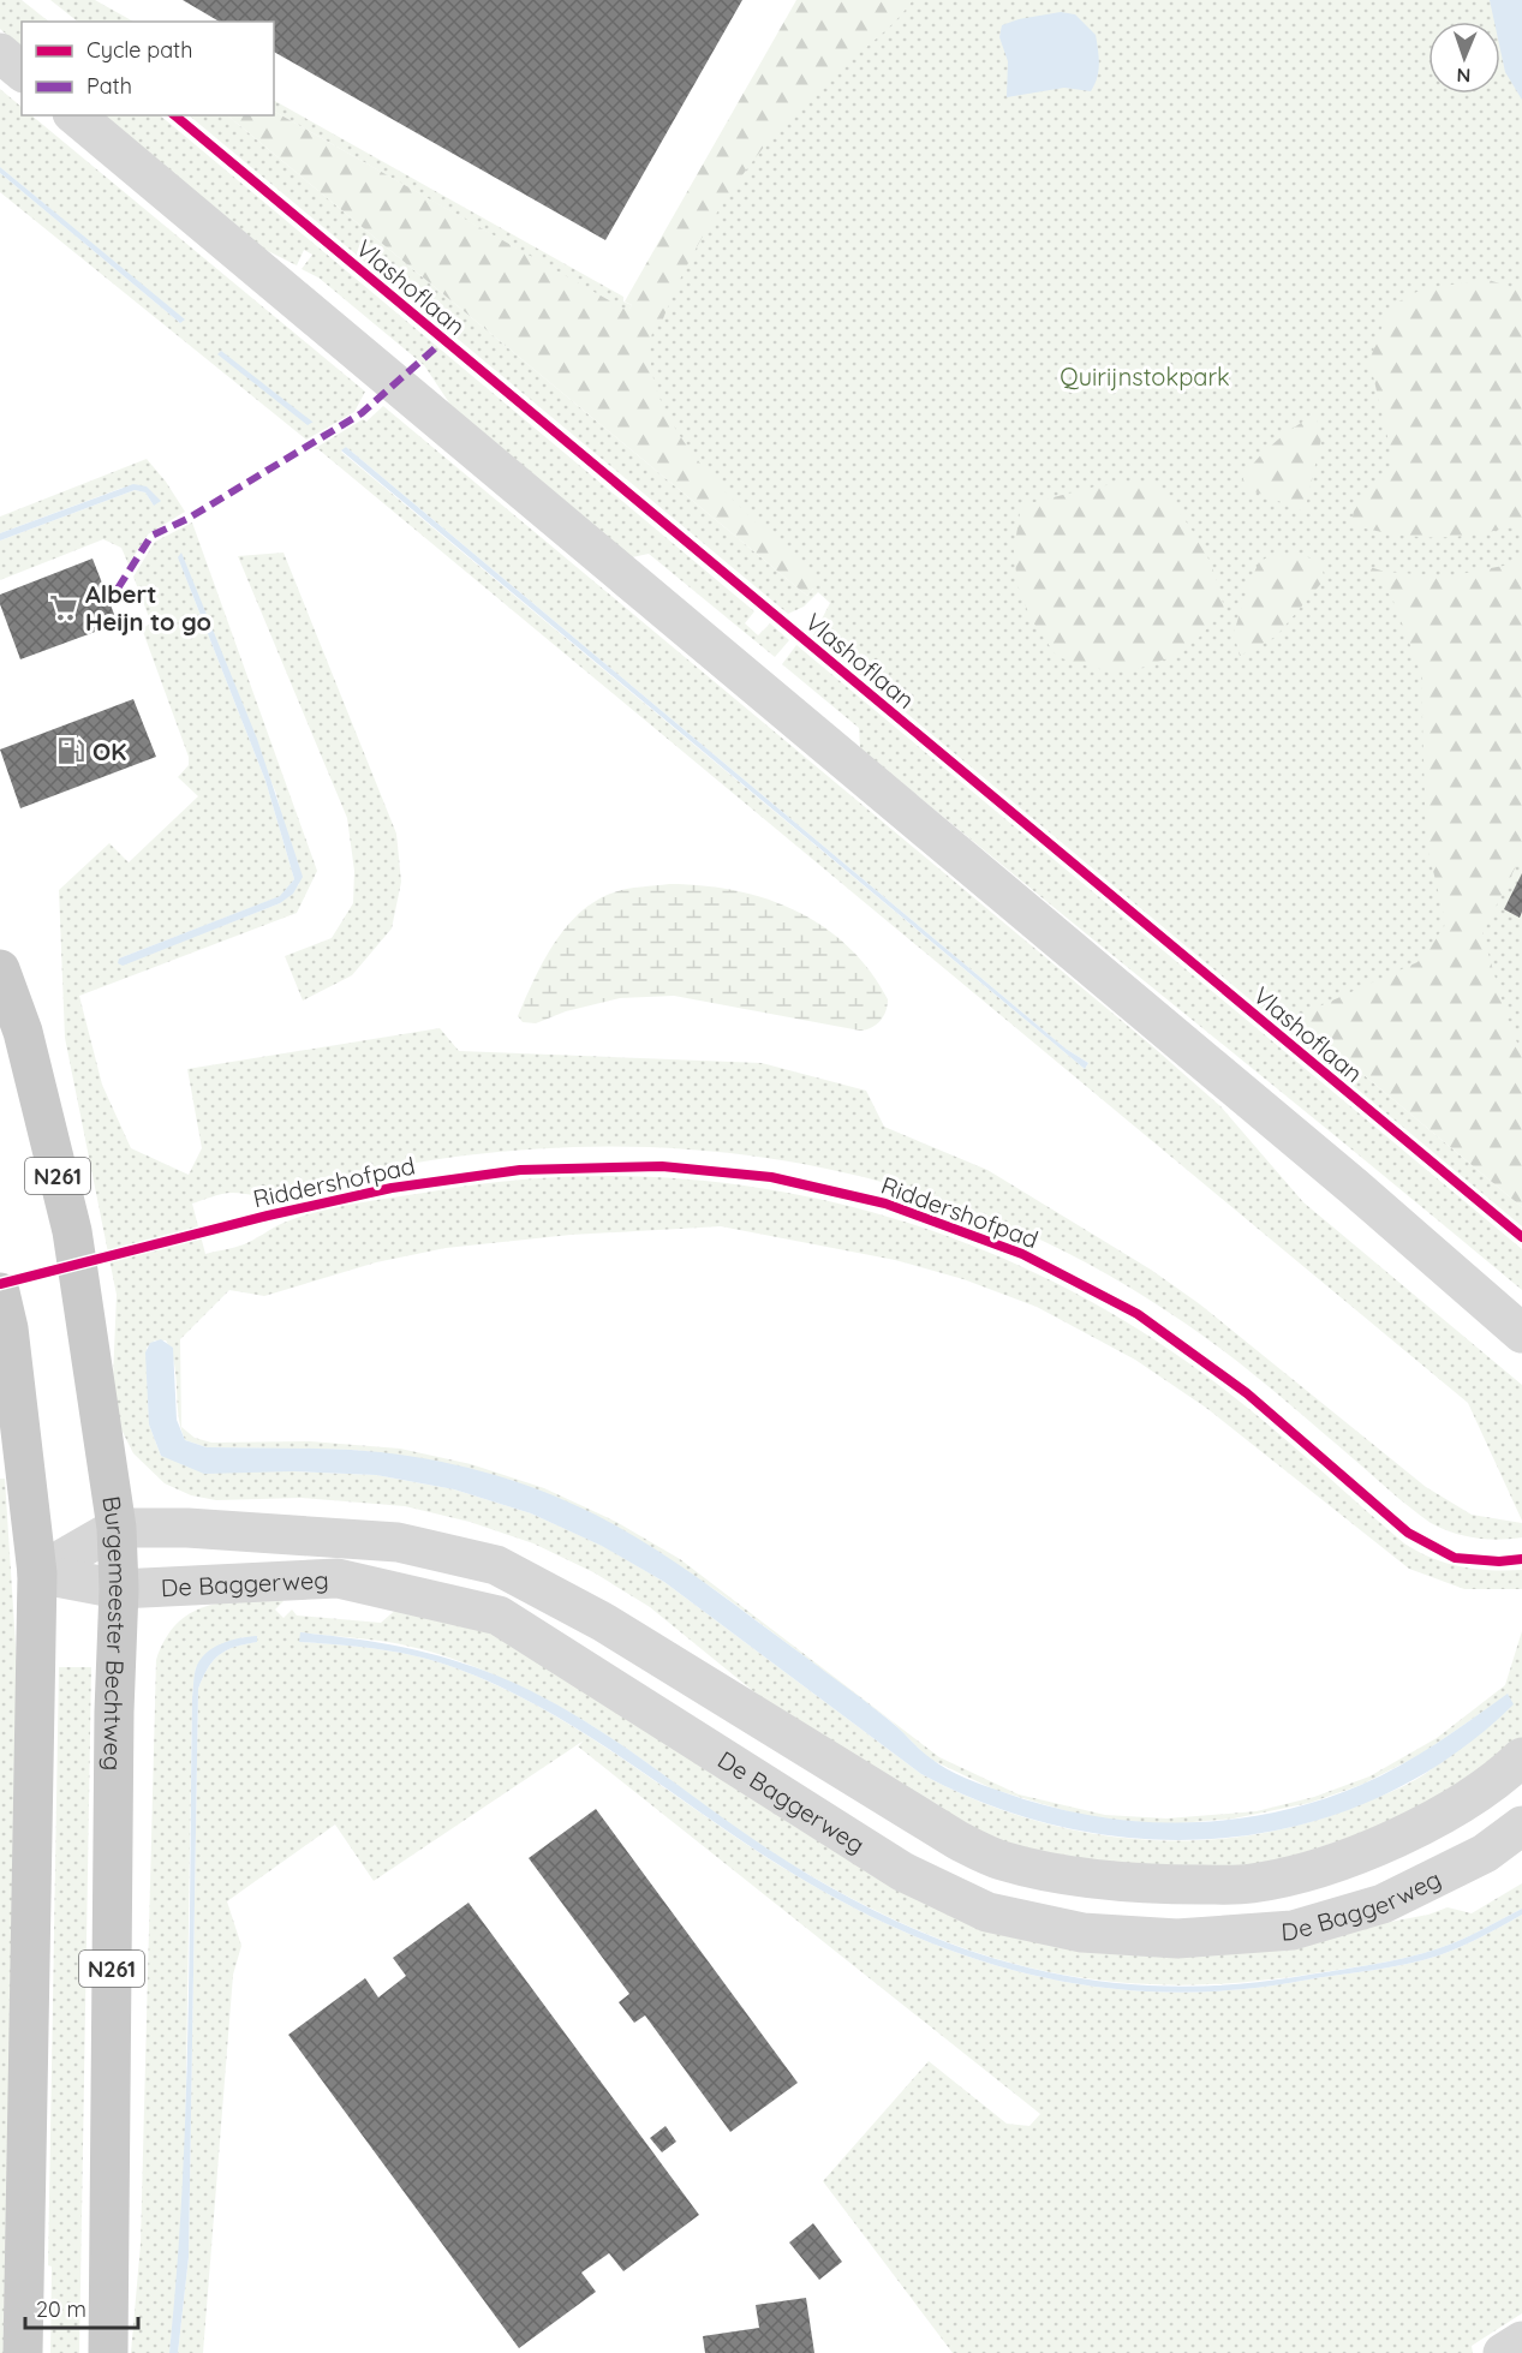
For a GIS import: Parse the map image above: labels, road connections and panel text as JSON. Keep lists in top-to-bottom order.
{
  "streets": {
    "main road": ["N261", "Burgemeester Bechtweg"],
    "street": ["De Baggerweg"],
    "cycle path": ["Vlashoflaan", "Riddershofpad"]
  },
  "crossings": [
    ["De Baggerweg", "Burgemeester Bechtweg"]
  ],
  "parks": ["Quirijnstokpark"],
  "places": {
    "supermarket": ["Albert Heijn to go"],
    "fuel station": ["OK"]
  },
  "legend": ["Cycle path", "Path"],
  "scale_bar": "20 m",
  "north": "bottom"
}
